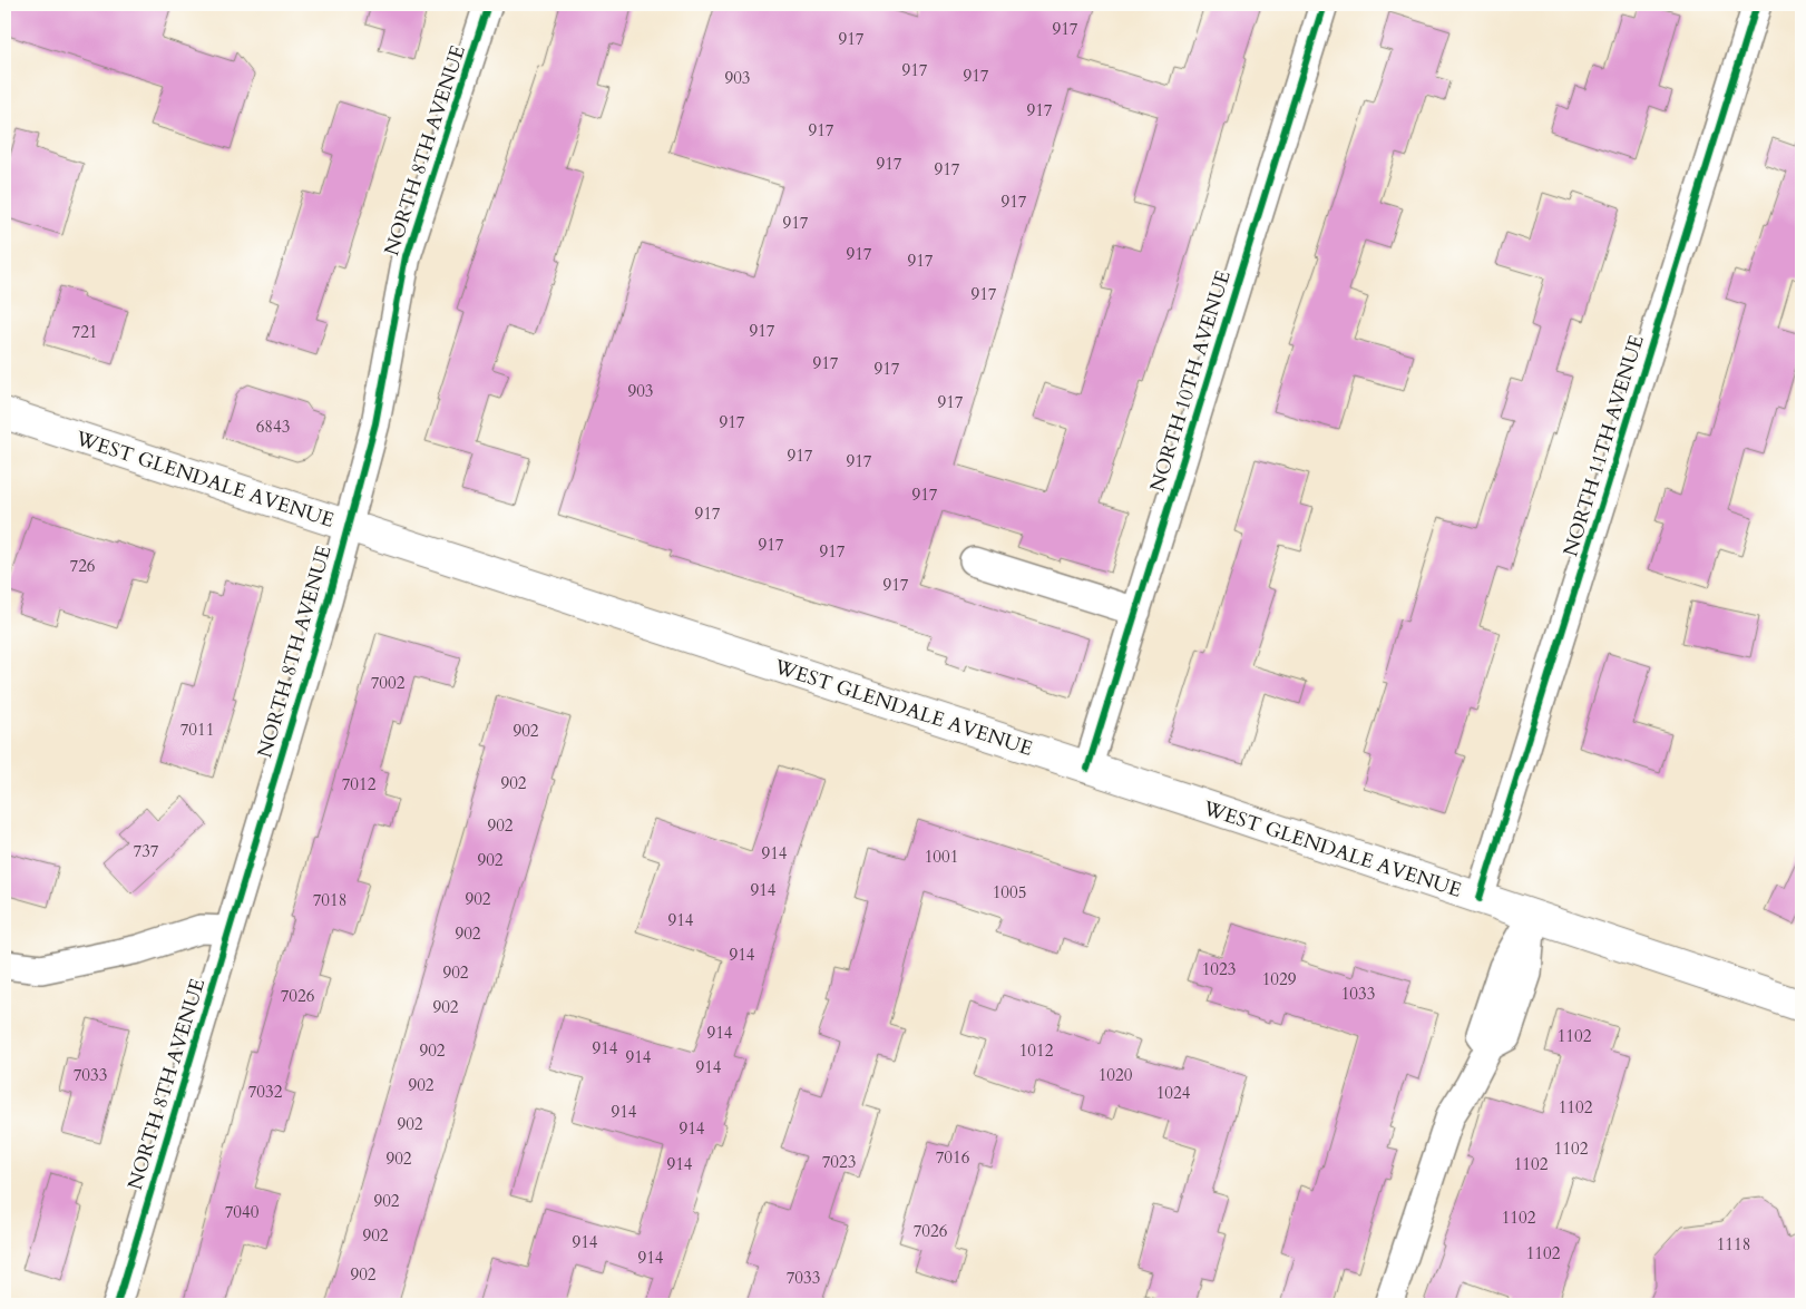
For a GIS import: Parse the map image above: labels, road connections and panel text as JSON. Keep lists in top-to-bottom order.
{
  "streets": {
    "main road": ["WEST GLENDALE AVENUE"],
    "street": ["NORTH 8TH AVENUE", "NORTH 10TH AVENUE", "NORTH 11TH AVENUE"]
  },
  "crossings": [
    ["NORTH 8TH AVENUE", "WEST GLENDALE AVENUE"],
    ["NORTH 10TH AVENUE", "WEST GLENDALE AVENUE"],
    ["NORTH 11TH AVENUE", "WEST GLENDALE AVENUE"]
  ],
  "house_numbers": [
    "917",
    "917",
    "917",
    "917",
    "903",
    "917",
    "917",
    "917",
    "917",
    "917",
    "917",
    "917",
    "917",
    "917",
    "917",
    "721",
    "917",
    "917",
    "903",
    "917",
    "917",
    "6843",
    "917",
    "917",
    "917",
    "917",
    "917",
    "917",
    "726",
    "917",
    "7002",
    "7011",
    "902",
    "902",
    "7012",
    "902",
    "737",
    "914",
    "1001",
    "902",
    "914",
    "1005",
    "902",
    "7018",
    "914",
    "902",
    "914",
    "1023",
    "902",
    "1029",
    "1033",
    "7026",
    "902",
    "914",
    "1102",
    "914",
    "902",
    "1012",
    "914",
    "914",
    "7033",
    "1020",
    "902",
    "7032",
    "1024",
    "1102",
    "914",
    "902",
    "914",
    "1102",
    "7016",
    "902",
    "7023",
    "914",
    "1102",
    "902",
    "7040",
    "1102",
    "7026",
    "902",
    "914",
    "1118",
    "1102",
    "914",
    "902",
    "7033"
  ]
}
